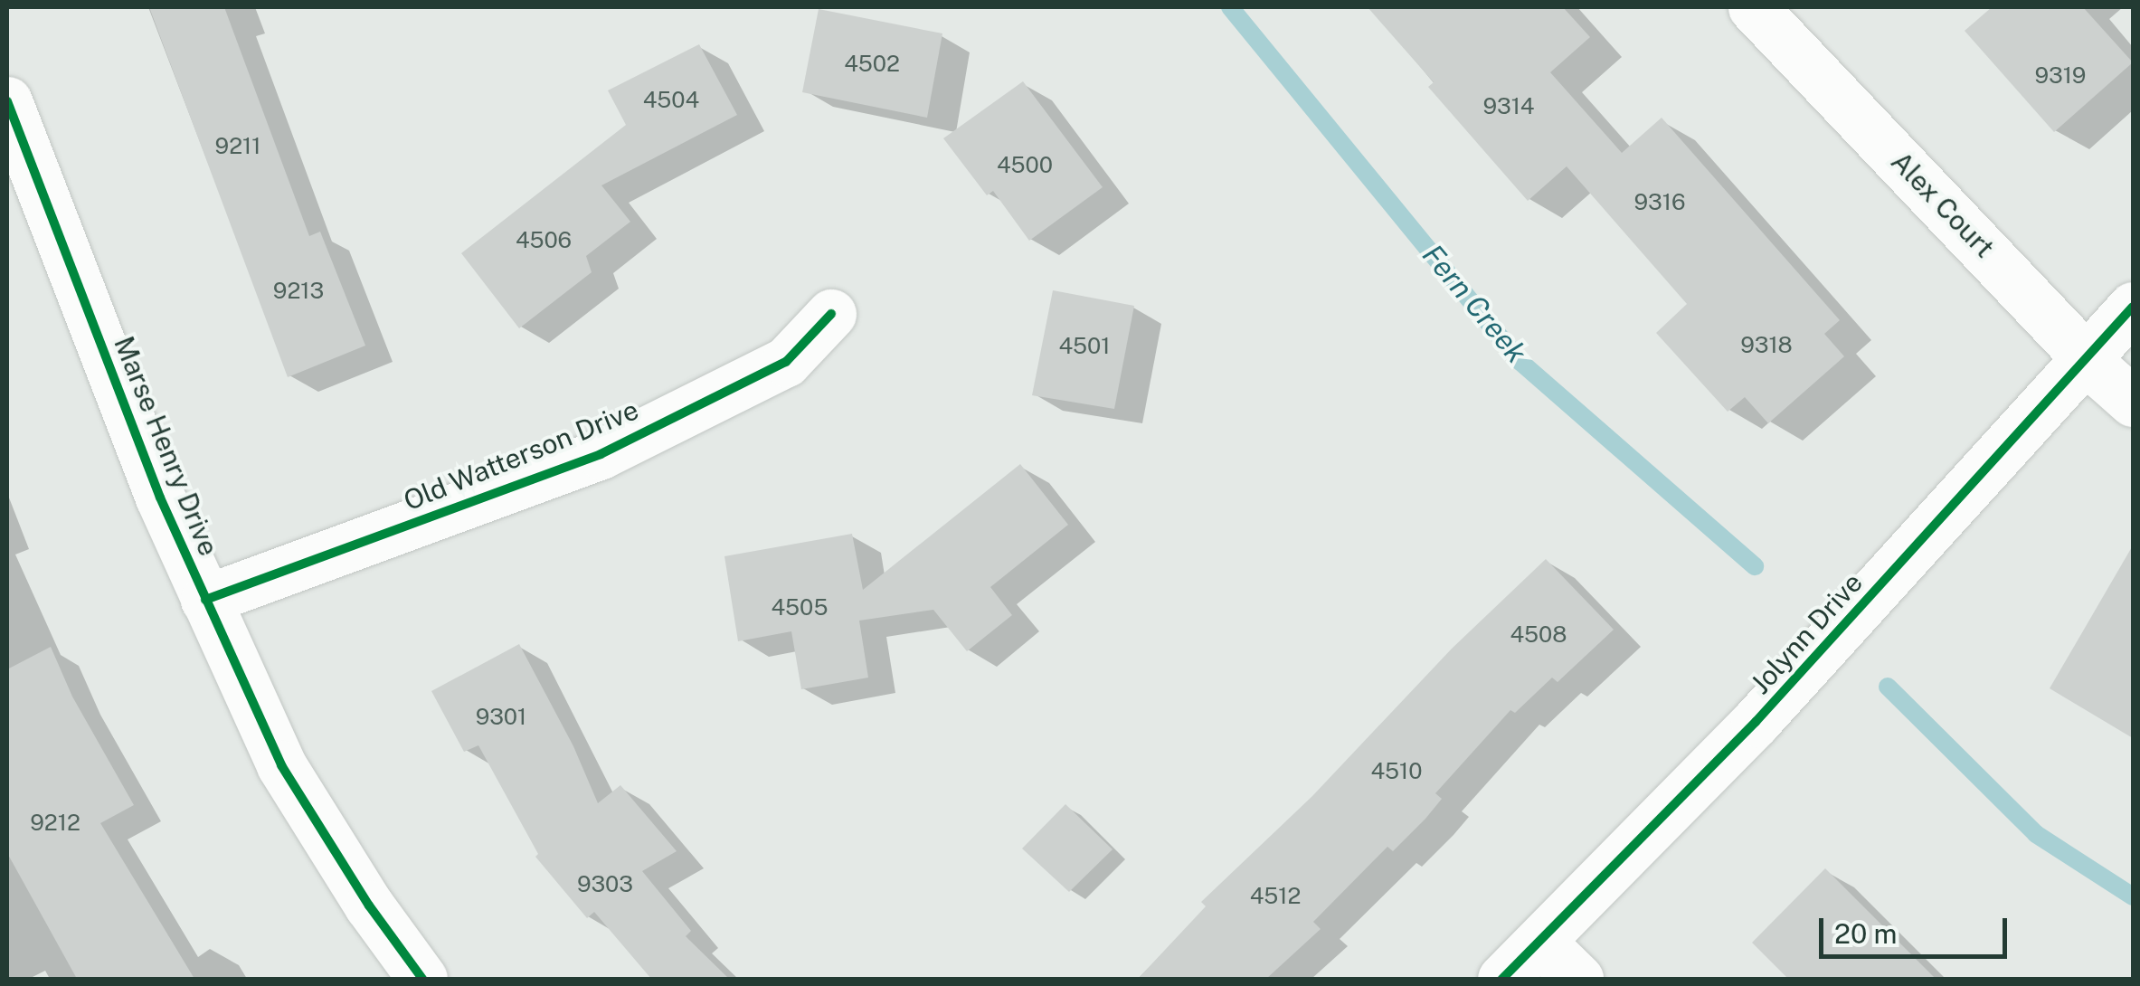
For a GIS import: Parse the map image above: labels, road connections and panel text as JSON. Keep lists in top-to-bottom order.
{
  "streets": {
    "street": [
      "Alex Court",
      "Marse Henry Drive",
      "Old Watterson Drive",
      "Jolynn Drive"
    ]
  },
  "crossings": [
    ["Alex Court", "Jolynn Drive"],
    ["Marse Henry Drive", "Old Watterson Drive"]
  ],
  "water": ["Fern Creek"],
  "house_numbers": [
    "4502",
    "9319",
    "4504",
    "9314",
    "9211",
    "4500",
    "9316",
    "4506",
    "9213",
    "9318",
    "4501",
    "4505",
    "4508",
    "9301",
    "4510",
    "9212",
    "9303",
    "4512"
  ],
  "scale_bar": "20 m"
}
